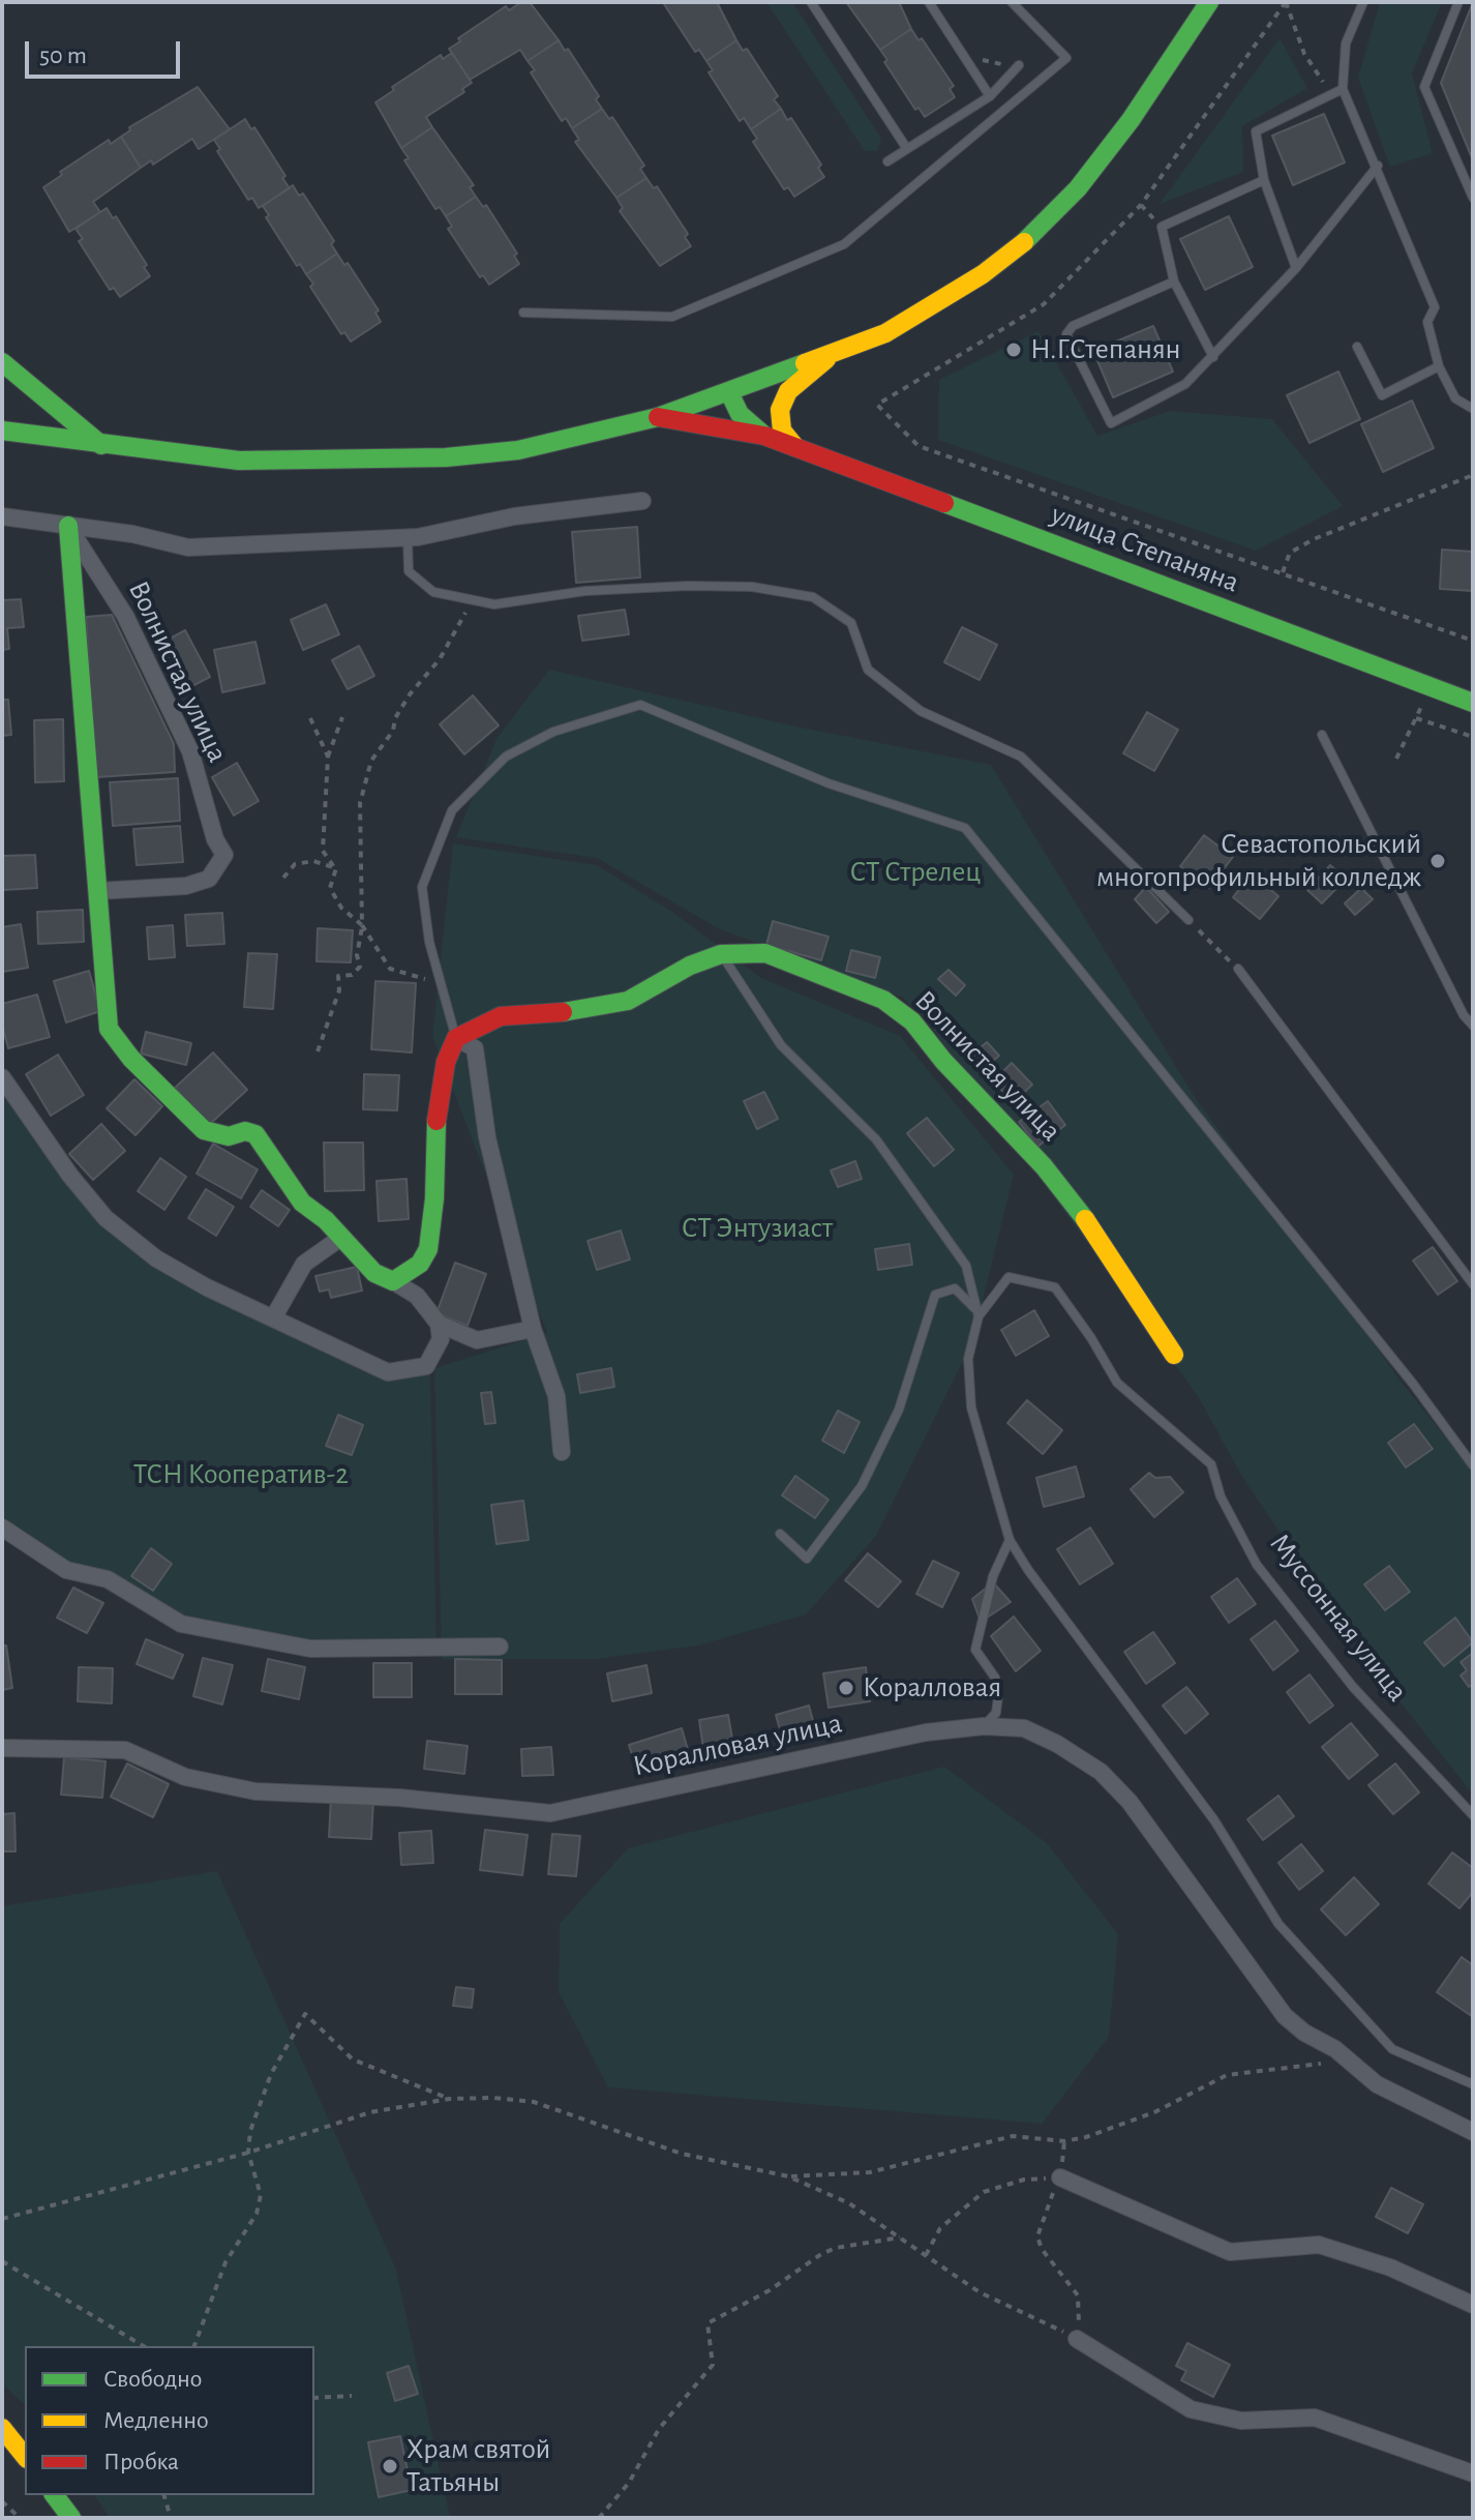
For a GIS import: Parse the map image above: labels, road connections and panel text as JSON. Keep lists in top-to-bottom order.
{
  "streets": {
    "main road": ["улица Степаняна", "Волнистая улица"],
    "street": ["Коралловая улица"],
    "lane": ["Муссонная улица"]
  },
  "parks": ["СТ Стрелец", "СТ Энтузиаст", "ТСН Кооператив-2"],
  "places": [
    "Н.Г.Степанян",
    "Севастопольский многопрофильный колледж",
    "Коралловая",
    "Храм святой Татьяны"
  ],
  "legend": ["Свободно", "Медленно", "Пробка"],
  "scale_bar": "50 m"
}
